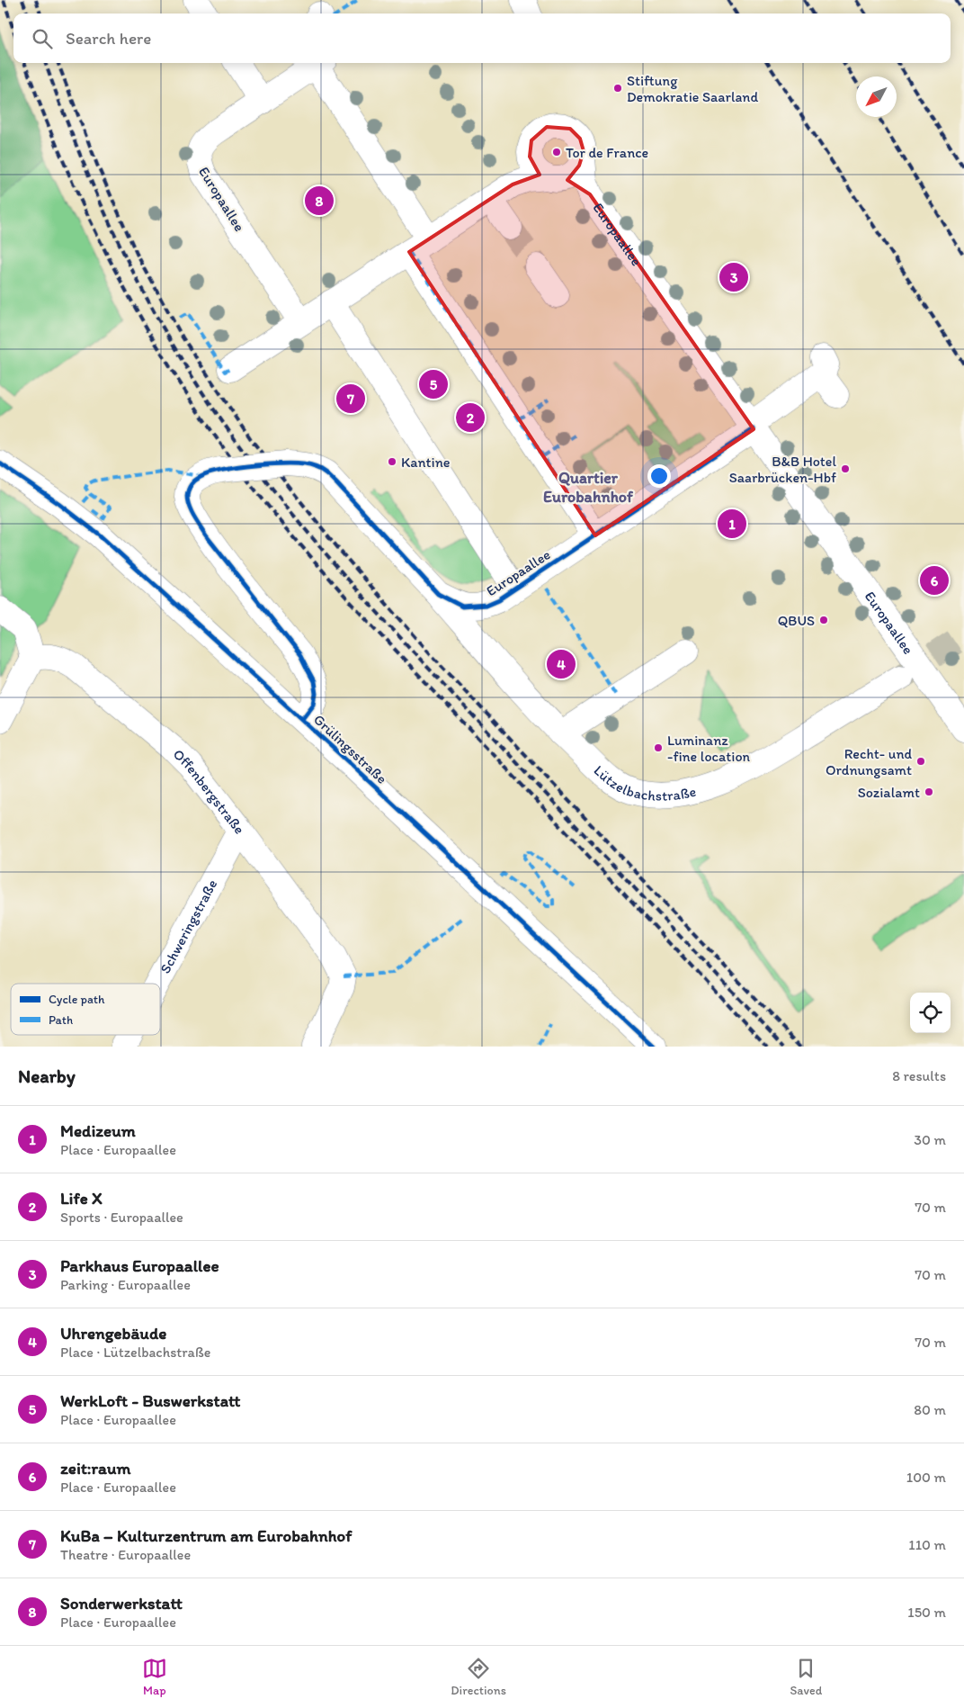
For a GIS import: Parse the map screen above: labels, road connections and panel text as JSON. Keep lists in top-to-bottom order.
{
  "streets": {
    "street": [
      "Europaallee",
      "Grülingsstraße",
      "Lützelbachstraße",
      "Offenbergstraße",
      "Schweringstraße"
    ]
  },
  "crossings": [
    ["Europaallee", "Grülingsstraße"],
    ["Europaallee", "Lützelbachstraße"],
    ["Offenbergstraße", "Schweringstraße"]
  ],
  "districts": ["Quartier Eurobahnhof"],
  "places": [
    "Stiftung Demokratie Saarland",
    "Tor de France",
    "Kantine",
    "B&B Hotel Saarbrücken-Hbf",
    "QBUS",
    "Luminanz -fine location",
    "Recht- und Ordnungsamt",
    "Sozialamt"
  ],
  "legend": ["Cycle path", "Path"],
  "north": "bottom left",
  "page": {
    "search": "Search here",
    "pins": [
      "8",
      "3",
      "5",
      "7",
      "2",
      "1",
      "6",
      "4"
    ],
    "heading": ["Nearby", "8 results"],
    "list": [
      {
        "mark": "1",
        "name": "Medizeum",
        "note": "Place · Europaallee",
        "value": "30 m"
      },
      {
        "mark": "2",
        "name": "Life X",
        "note": "Sports · Europaallee",
        "value": "70 m"
      },
      {
        "mark": "3",
        "name": "Parkhaus Europaallee",
        "note": "Parking · Europaallee",
        "value": "70 m"
      },
      {
        "mark": "4",
        "name": "Uhrengebäude",
        "note": "Place · Lützelbachstraße",
        "value": "70 m"
      },
      {
        "mark": "5",
        "name": "WerkLoft - Buswerkstatt",
        "note": "Place · Europaallee",
        "value": "80 m"
      },
      {
        "mark": "6",
        "name": "zeit:raum",
        "note": "Place · Europaallee",
        "value": "100 m"
      },
      {
        "mark": "7",
        "name": "KuBa – Kulturzentrum am Eurobahnhof",
        "note": "Theatre · Europaallee",
        "value": "110 m"
      },
      {
        "mark": "8",
        "name": "Sonderwerkstatt",
        "note": "Place · Europaallee",
        "value": "150 m"
      }
    ],
    "nav": ["Map", "Directions", "Saved"]
  }
}
